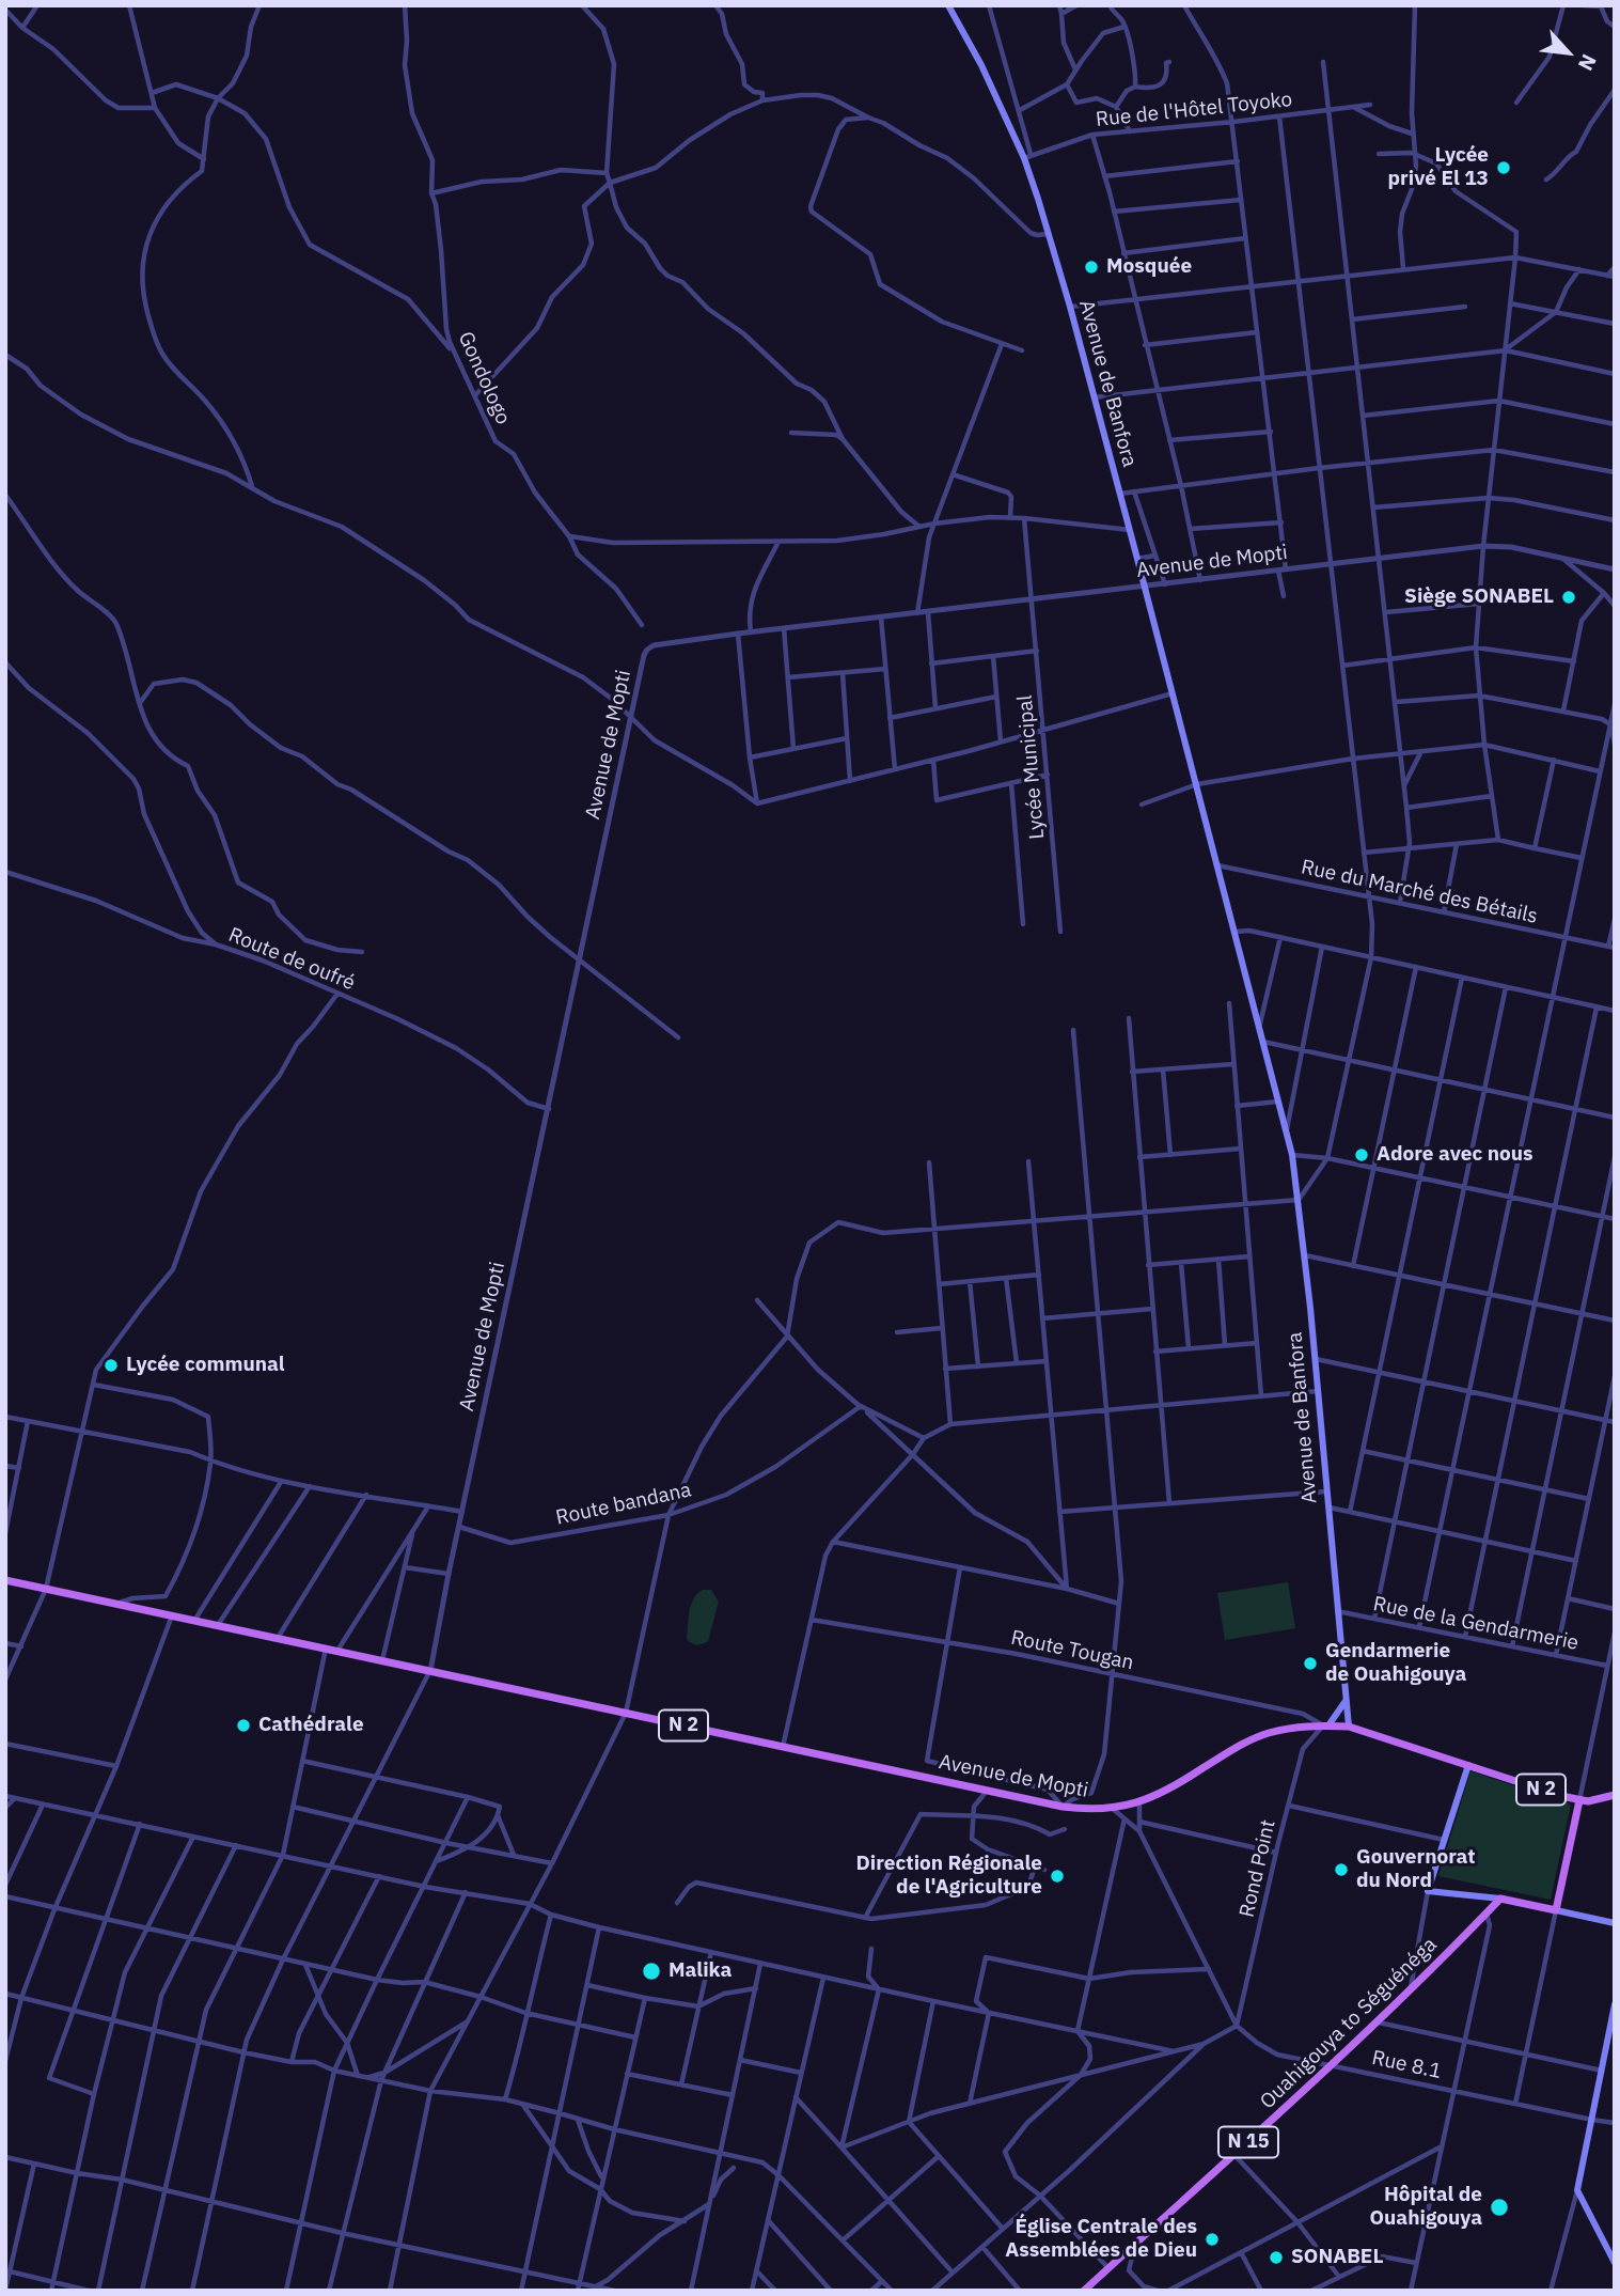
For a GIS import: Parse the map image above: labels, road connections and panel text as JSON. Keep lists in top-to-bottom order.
{
  "streets": {
    "main road": [
      "Avenue de Banfora",
      "Avenue de Mopti",
      "N 2",
      "Ouahigouya to Séguénéga",
      "N 15"
    ],
    "street": [
      "Rue de l'Hôtel Toyoko",
      "Gondologo",
      "Lycée Municipal",
      "Rue du Marché des Bétails",
      "Route de oufré",
      "Route bandana",
      "Rue de la Gendarmerie",
      "Route Tougan",
      "Rond Point",
      "Rue 8.1"
    ]
  },
  "crossings": [
    ["Rue de l'Hôtel Toyoko", "Avenue de Banfora"],
    ["Avenue de Banfora", "Avenue de Mopti"],
    ["Avenue de Banfora", "Rue du Marché des Bétails"],
    ["Avenue de Banfora", "Rue de la Gendarmerie"],
    ["Avenue de Mopti", "Lycée Municipal"],
    ["Avenue de Mopti", "Route de oufré"],
    ["Avenue de Mopti", "Route bandana"],
    ["Avenue de Mopti", "Route Tougan"],
    ["Avenue de Mopti", "Rond Point"],
    ["Avenue de Mopti", "Rue 8.1"],
    ["Route Tougan", "Rond Point"],
    ["Rond Point", "Rue 8.1"],
    ["Ouahigouya to Séguénéga", "Rue 8.1"]
  ],
  "places": [
    "Lycée privé El 13",
    "Mosquée",
    "Siège SONABEL",
    "Adore avec nous",
    "Lycée communal",
    "Gendarmerie de Ouahigouya",
    "Cathédrale",
    "Gouvernorat du Nord",
    "Direction Régionale de l'Agriculture",
    "Malika",
    "Hôpital de Ouahigouya",
    "Église Centrale des Assemblées de Dieu",
    "SONABEL"
  ],
  "north": "bottom right"
}
